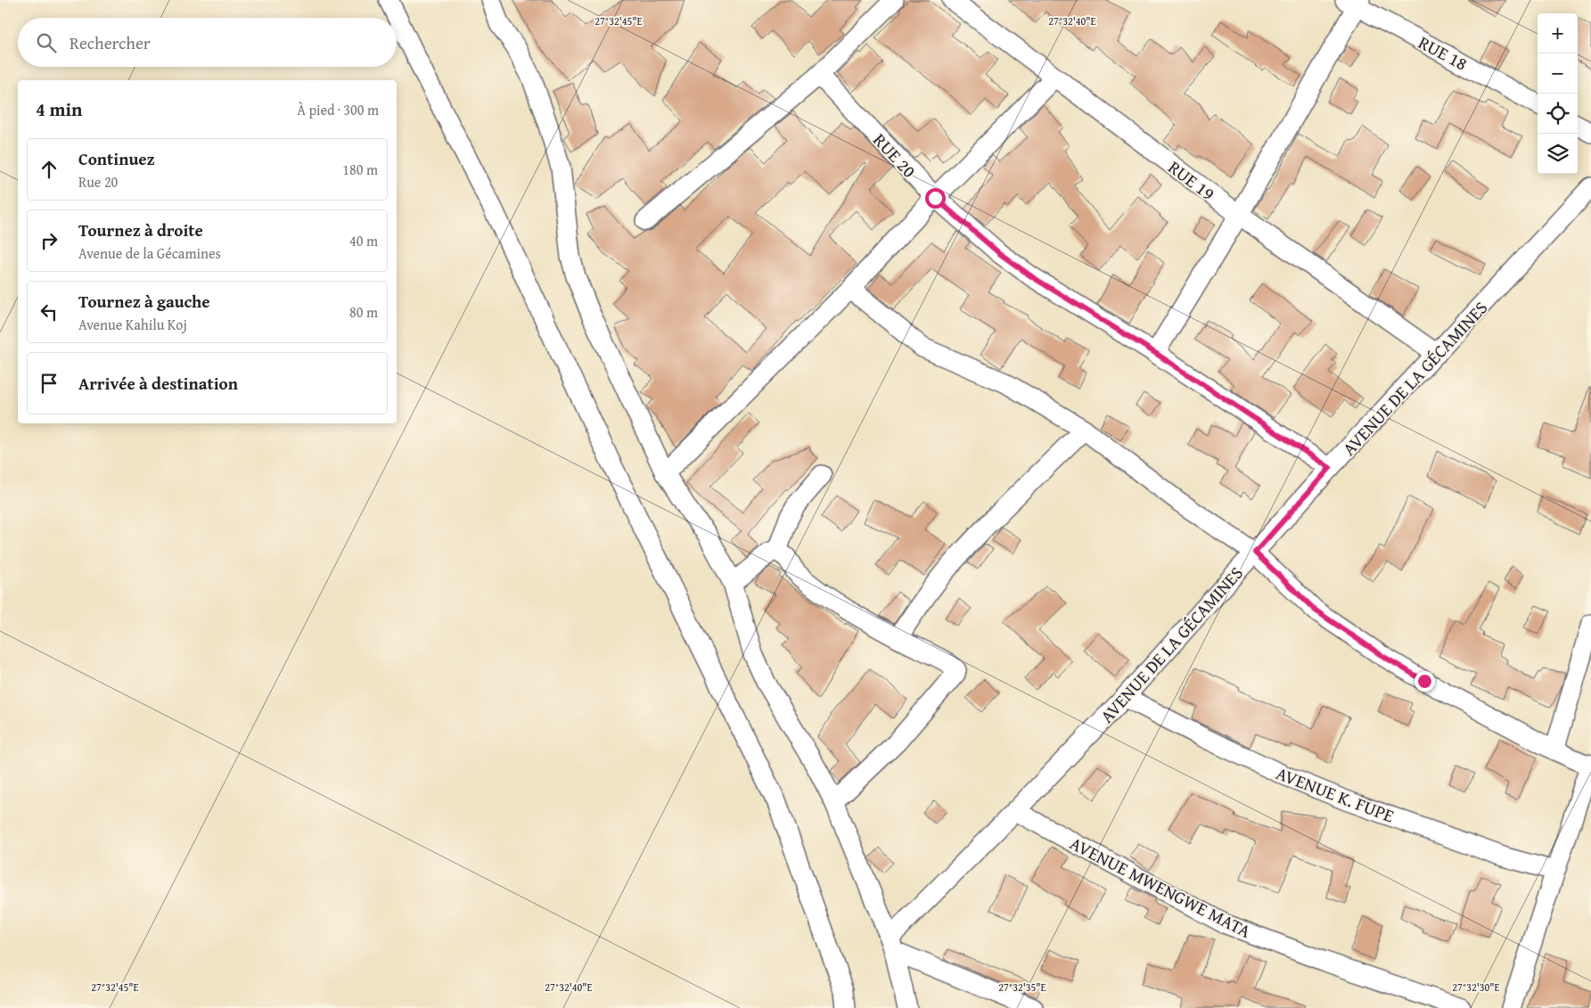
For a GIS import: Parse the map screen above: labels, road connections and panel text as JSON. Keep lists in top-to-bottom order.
{
  "streets": {
    "street": [
      "RUE 18",
      "RUE 20",
      "RUE 19",
      "AVENUE DE LA GÉCAMINES",
      "AVENUE K. FUPE",
      "AVENUE MWENGWE MATA"
    ]
  },
  "crossings": [
    ["RUE 20", "AVENUE DE LA GÉCAMINES"],
    ["RUE 19", "AVENUE DE LA GÉCAMINES"],
    ["AVENUE DE LA GÉCAMINES", "AVENUE K. FUPE"],
    ["AVENUE DE LA GÉCAMINES", "AVENUE MWENGWE MATA"]
  ],
  "page": {
    "map_buttons": ["+", "−"],
    "search": "Rechercher",
    "heading": ["4 min", "À pied · 300 m"],
    "list": [
      ["Continuez", "Rue 20", "180 m"],
      ["Tournez à droite", "Avenue de la Gécamines", "40 m"],
      ["Tournez à gauche", "Avenue Kahilu Koj", "80 m"],
      "Arrivée à destination"
    ]
  },
  "coordinates": [
    "27°32'45\"E",
    "27°32'40\"E",
    "27°32'35\"E",
    "27°32'30\"E"
  ]
}
